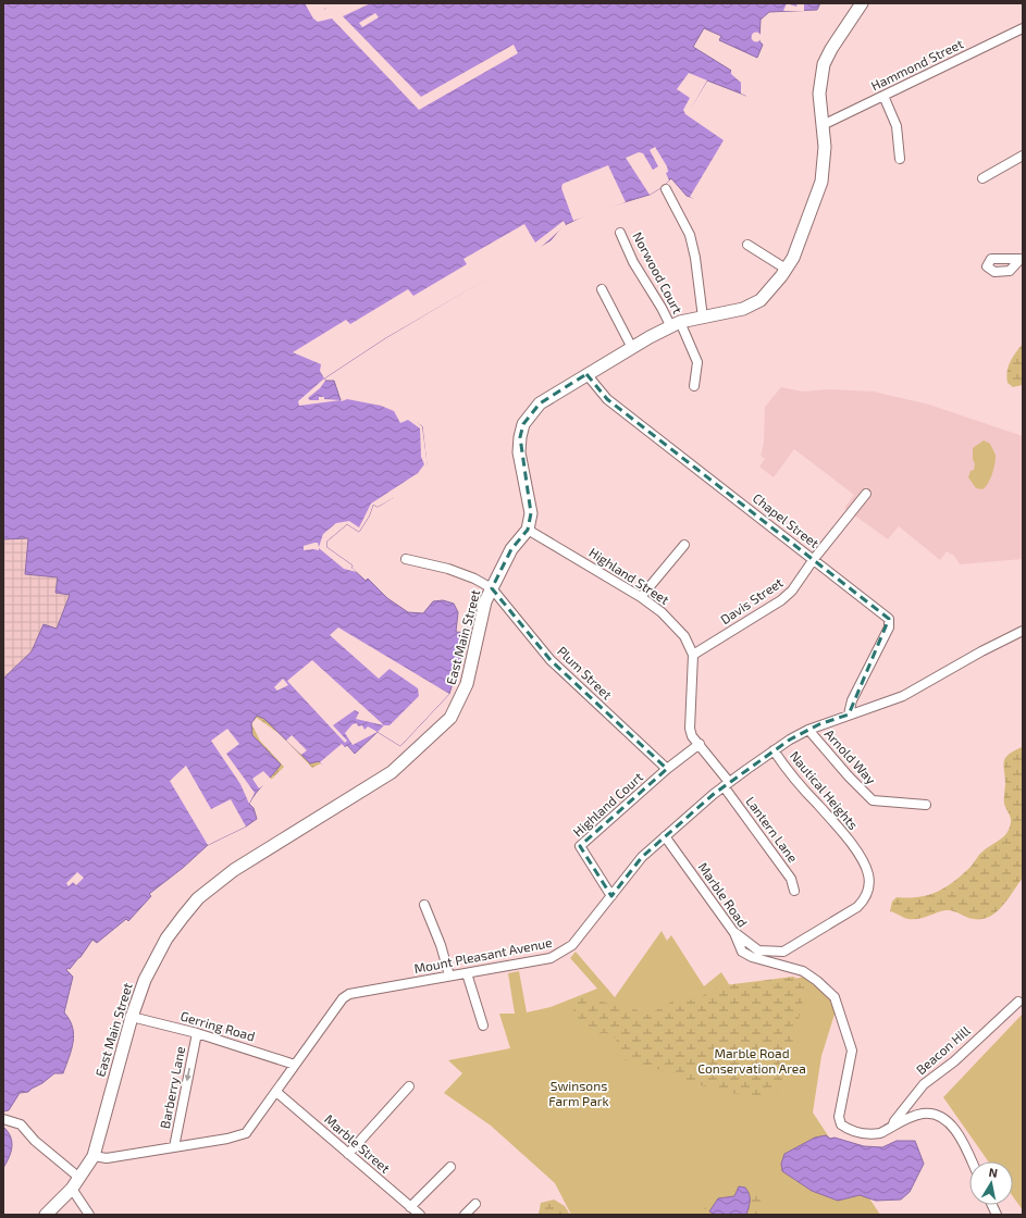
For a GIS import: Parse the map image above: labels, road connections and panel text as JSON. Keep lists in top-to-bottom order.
{
  "streets": {
    "main road": ["East Main Street"],
    "street": [
      "Hammond Street",
      "Norwood Court",
      "Chapel Street",
      "Highland Street",
      "Davis Street",
      "Plum Street",
      "Arnold Way",
      "Nautical Heights",
      "Highland Court",
      "Lantern Lane",
      "Marble Road",
      "Mount Pleasant Avenue",
      "Gerring Road",
      "Beacon Hill",
      "Barberry Lane",
      "Marble Street"
    ]
  },
  "crossings": [
    ["Chapel Street", "Davis Street"],
    ["Chapel Street", "Mount Pleasant Avenue"],
    ["Highland Street", "Davis Street"],
    ["Highland Street", "East Main Street"],
    ["Highland Street", "Highland Court"],
    ["Highland Street", "Lantern Lane"],
    ["Highland Street", "Mount Pleasant Avenue"],
    ["East Main Street", "Plum Street"],
    ["East Main Street", "Mount Pleasant Avenue"],
    ["East Main Street", "Gerring Road"],
    ["Plum Street", "Highland Court"],
    ["Arnold Way", "Mount Pleasant Avenue"],
    ["Nautical Heights", "Marble Road"],
    ["Nautical Heights", "Mount Pleasant Avenue"],
    ["Highland Court", "Mount Pleasant Avenue"],
    ["Lantern Lane", "Mount Pleasant Avenue"],
    ["Marble Road", "Mount Pleasant Avenue"],
    ["Marble Road", "Beacon Hill"],
    ["Mount Pleasant Avenue", "Gerring Road"],
    ["Mount Pleasant Avenue", "Barberry Lane"],
    ["Mount Pleasant Avenue", "Marble Street"],
    ["Gerring Road", "Barberry Lane"]
  ],
  "one_way": ["Barberry Lane"],
  "parks": ["Marble Road Conservation Area", "Swinsons Farm Park"],
  "north": "top"
}
